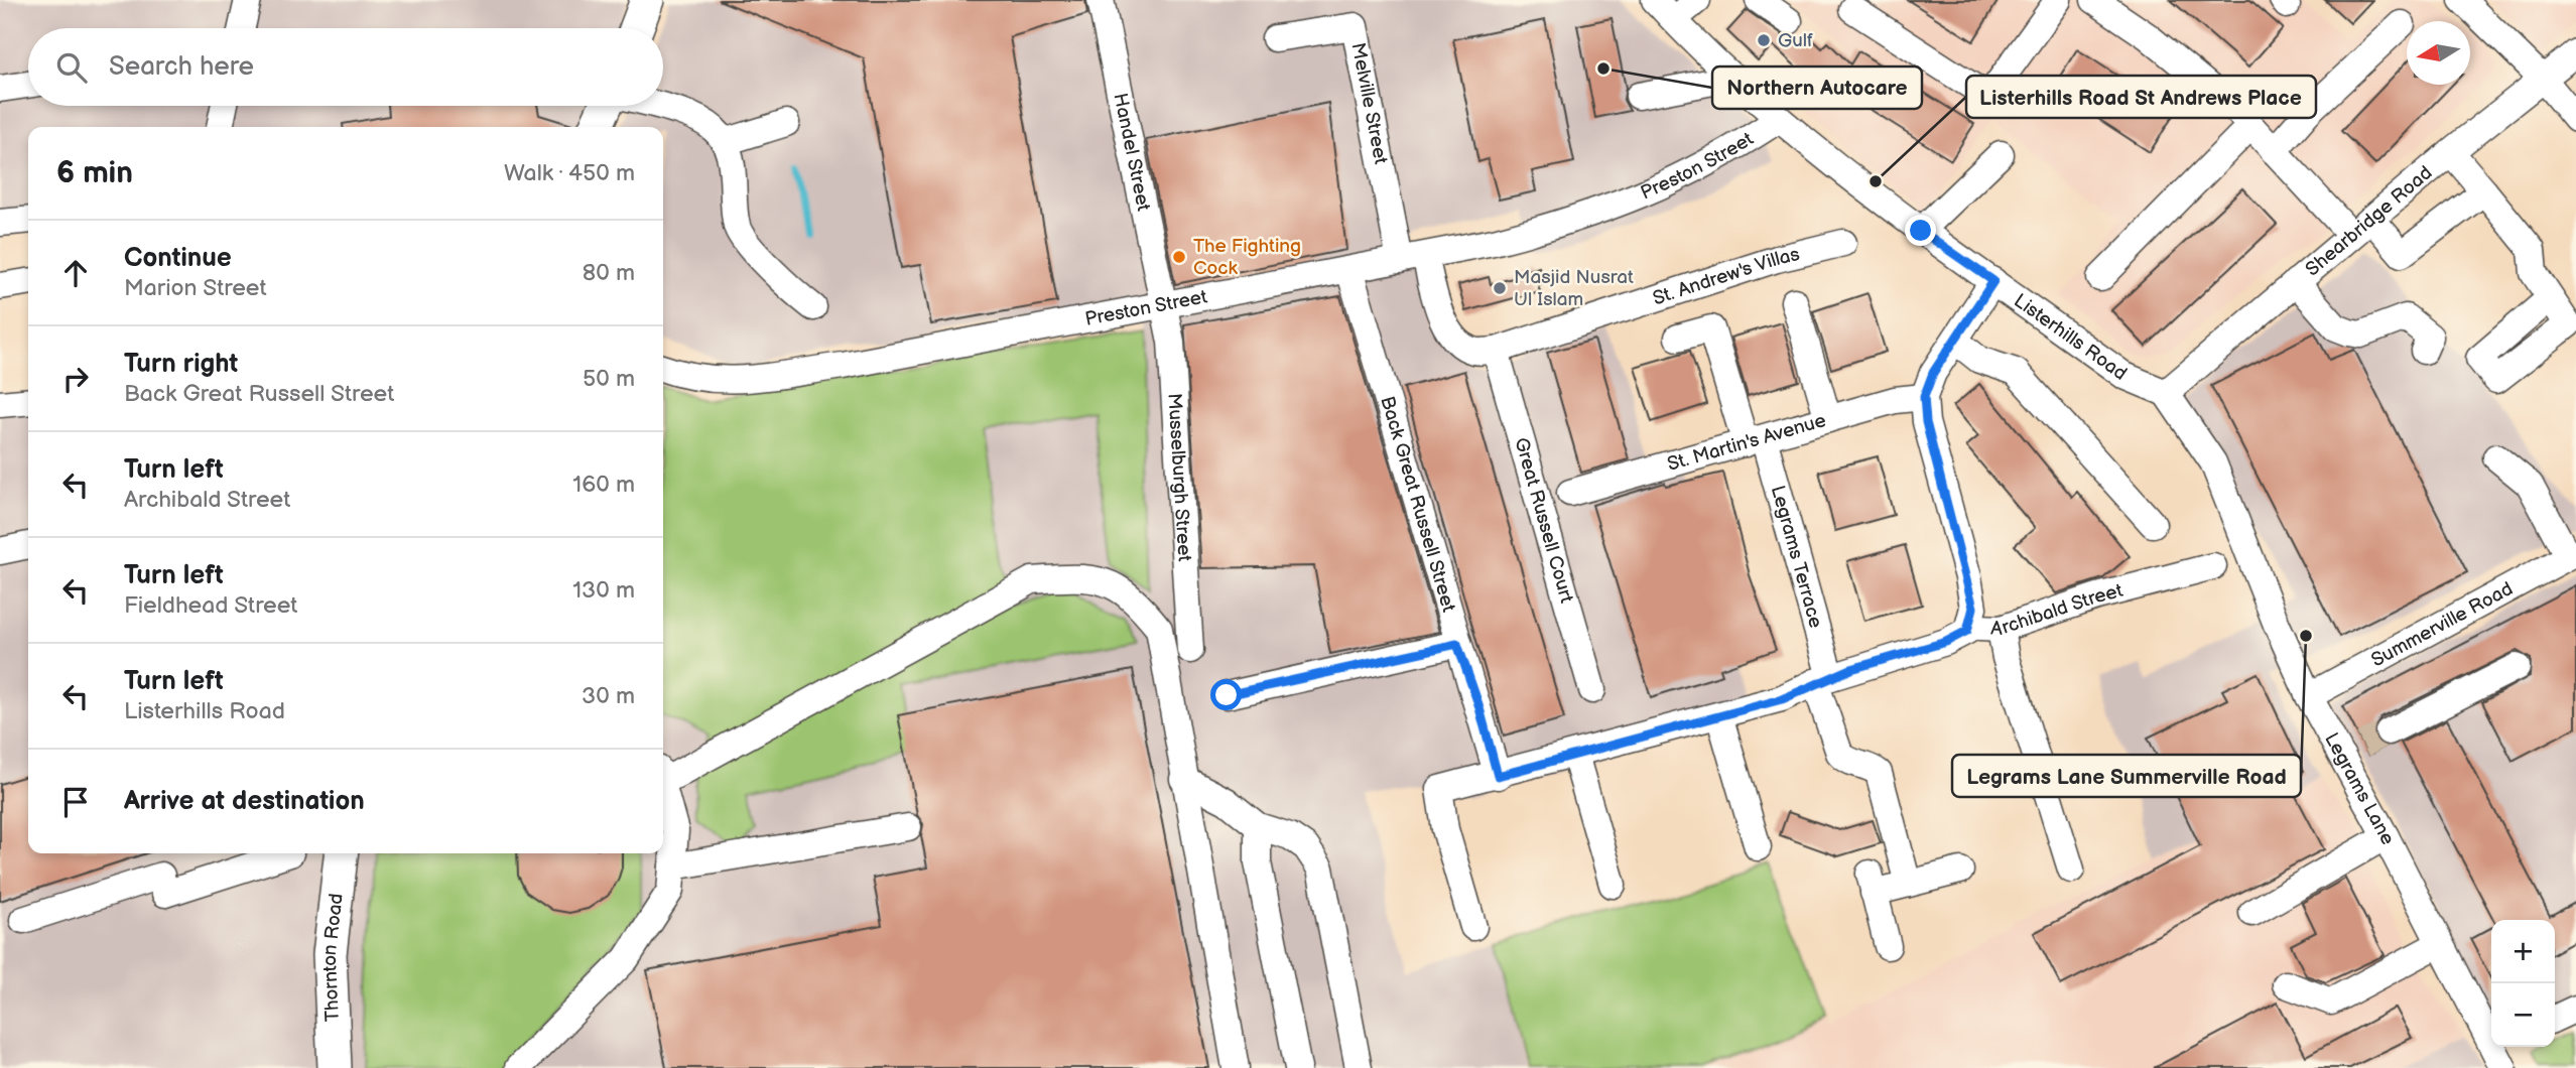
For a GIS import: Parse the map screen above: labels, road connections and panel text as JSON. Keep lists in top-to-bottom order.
{
  "streets": {
    "main road": ["Thornton Road"],
    "street": [
      "Melville Street",
      "Handel Street",
      "Preston Street",
      "Shearbridge Road",
      "St. Andrew's Villas",
      "Listerhills Road",
      "St. Martin's Avenue",
      "Musselburgh Street",
      "Back Great Russell Street",
      "Great Russell Court",
      "Legrams Terrace",
      "Archibald Street",
      "Summerville Road",
      "Legrams Lane"
    ]
  },
  "crossings": [
    ["Melville Street", "Preston Street"],
    ["Handel Street", "Preston Street"],
    ["Handel Street", "Musselburgh Street"],
    ["Preston Street", "Listerhills Road"],
    ["Preston Street", "Musselburgh Street"],
    ["Preston Street", "Back Great Russell Street"],
    ["Shearbridge Road", "Listerhills Road"],
    ["Shearbridge Road", "Legrams Lane"],
    ["St. Andrew's Villas", "Great Russell Court"],
    ["Listerhills Road", "Legrams Lane"],
    ["St. Martin's Avenue", "Great Russell Court"],
    ["St. Martin's Avenue", "Legrams Terrace"],
    ["Back Great Russell Street", "Archibald Street"],
    ["Legrams Terrace", "Archibald Street"],
    ["Summerville Road", "Legrams Lane"]
  ],
  "places": [
    "Gulf",
    "Northern Autocare",
    "Listerhills Road St Andrews Place",
    "The Fighting Cock",
    "Masjid Nusrat Ul Islam",
    "Legrams Lane Summerville Road"
  ],
  "north": "left",
  "page": {
    "search": "Search here",
    "heading": ["6 min", "Walk · 450 m"],
    "list": [
      ["Continue", "Marion Street", "80 m"],
      ["Turn right", "Back Great Russell Street", "50 m"],
      ["Turn left", "Archibald Street", "160 m"],
      ["Turn left", "Fieldhead Street", "130 m"],
      ["Turn left", "Listerhills Road", "30 m"],
      "Arrive at destination"
    ],
    "map_buttons": ["+", "−"]
  }
}
